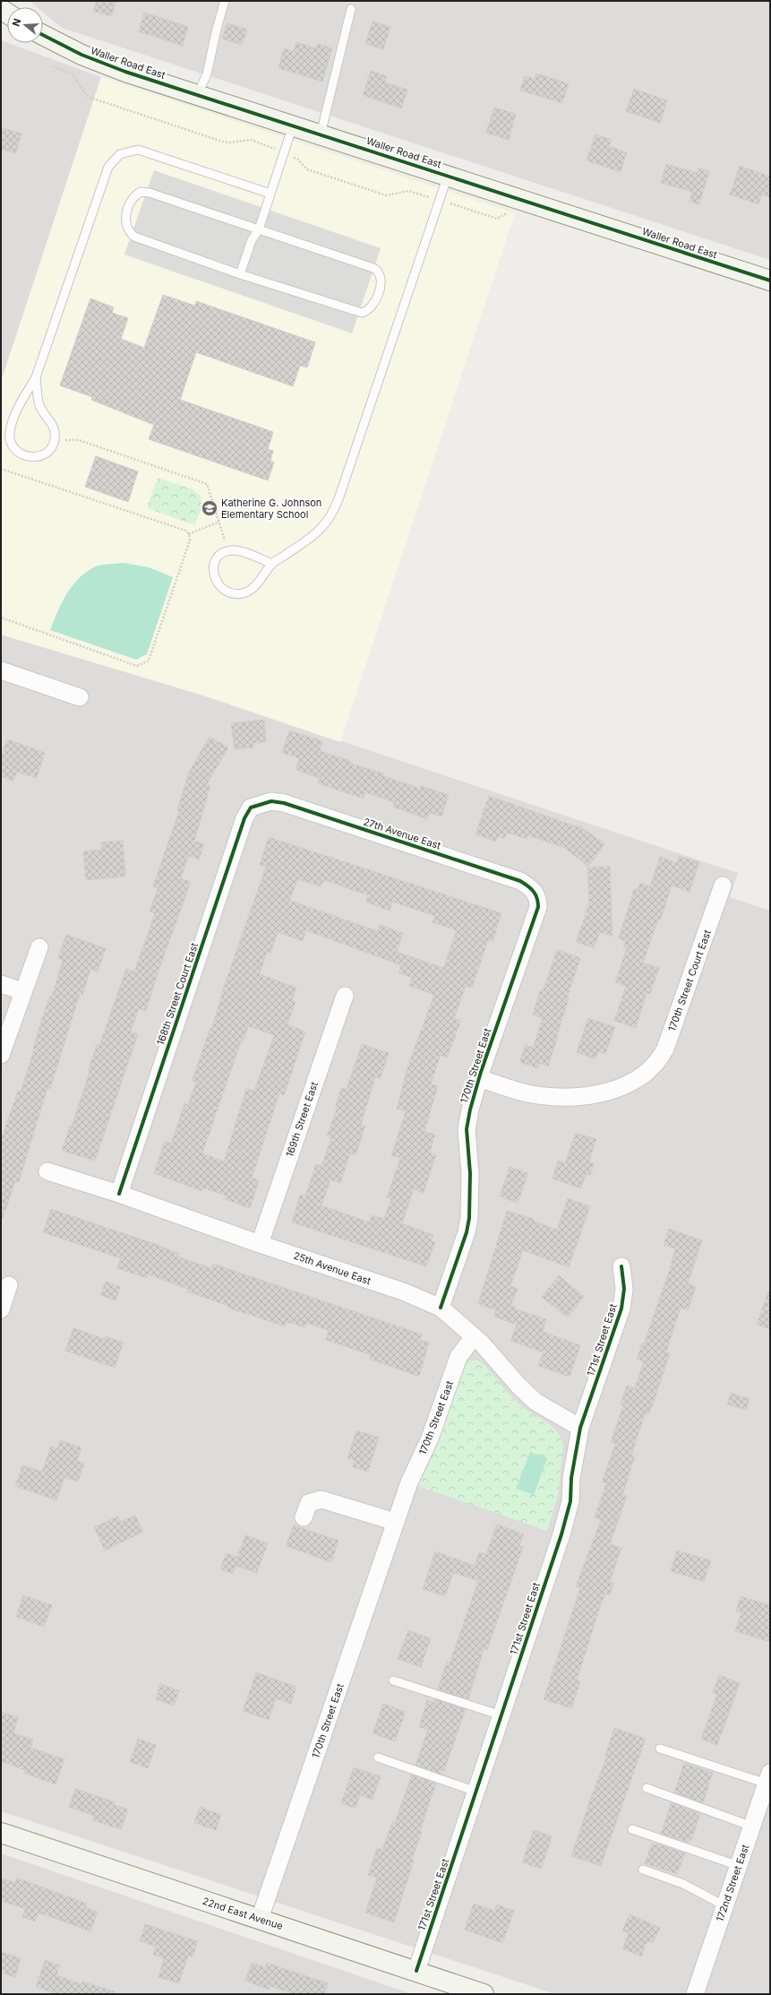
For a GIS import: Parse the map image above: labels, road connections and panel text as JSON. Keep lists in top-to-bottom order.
{
  "streets": {
    "street": [
      "Waller Road East",
      "27th Avenue East",
      "170th Street Court East",
      "168th Street Court East",
      "170th Street East",
      "169th Street East",
      "25th Avenue East",
      "171st Street East",
      "172nd Street East",
      "22nd East Avenue"
    ]
  },
  "crossings": [
    ["27th Avenue East", "168th Street Court East"],
    ["27th Avenue East", "170th Street East"],
    ["170th Street Court East", "170th Street East"],
    ["168th Street Court East", "25th Avenue East"],
    ["170th Street East", "25th Avenue East"],
    ["170th Street East", "22nd East Avenue"],
    ["169th Street East", "25th Avenue East"],
    ["25th Avenue East", "171st Street East"],
    ["171st Street East", "22nd East Avenue"]
  ],
  "places": {
    "school or university": ["Katherine G. Johnson Elementary School"]
  },
  "north": "left"
}
